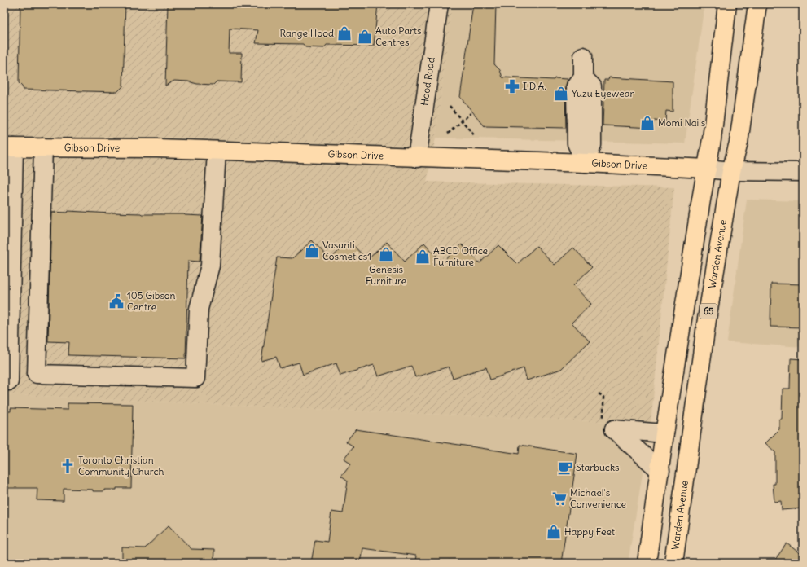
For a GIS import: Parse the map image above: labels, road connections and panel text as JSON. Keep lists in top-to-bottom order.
{
  "streets": {
    "main road": ["Gibson Drive", "Warden Avenue", "65"],
    "street": ["Hood Road"]
  },
  "crossings": [
    ["Hood Road", "Gibson Drive"],
    ["Gibson Drive", "65"]
  ],
  "places": {
    "shop": [
      "Range Hood",
      "Auto Parts Centres",
      "Yuzu Eyewear",
      "Momi Nails",
      "Vasanti Cosmetics1",
      "Genesis Furniture",
      "ABCD Office Furniture",
      "Happy Feet"
    ],
    "pharmacy": ["I.D.A."],
    "public building": ["105 Gibson Centre"],
    "church": ["Toronto Christian Community Church"],
    "cafe": ["Starbucks"],
    "supermarket": ["Michael's Convenience"]
  }
}
